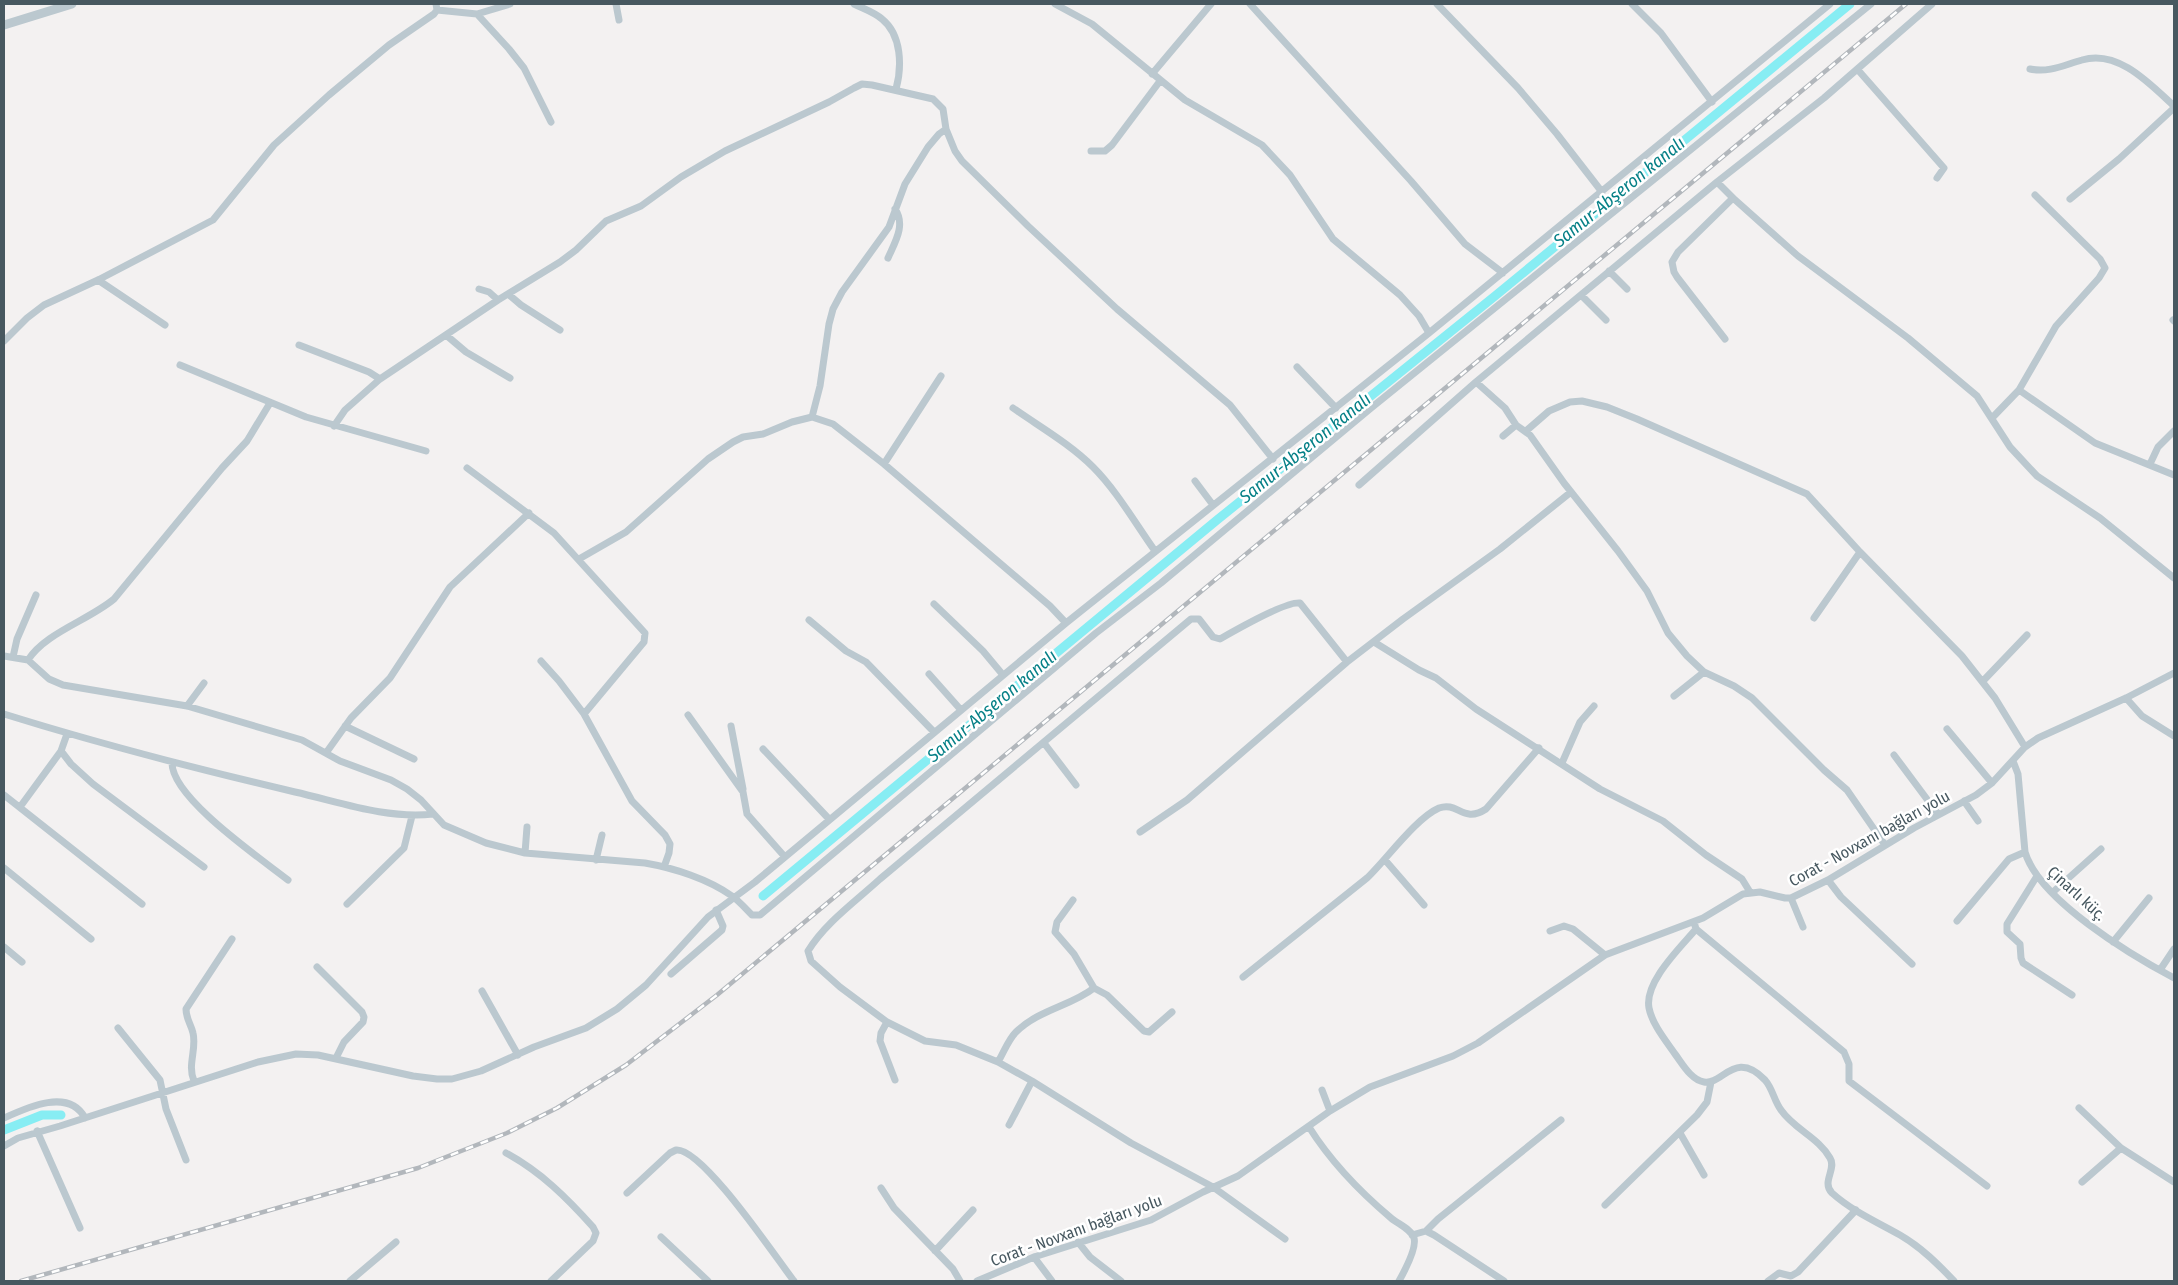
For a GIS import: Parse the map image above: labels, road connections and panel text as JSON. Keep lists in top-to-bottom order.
{
  "streets": {
    "street": ["Corat - Novxanı bağları yolu", "Çinarlı küç."]
  },
  "crossings": [
    ["Corat - Novxanı bağları yolu", "Çinarlı küç."]
  ],
  "water": ["Samur-Abşeron kanalı"]
}
